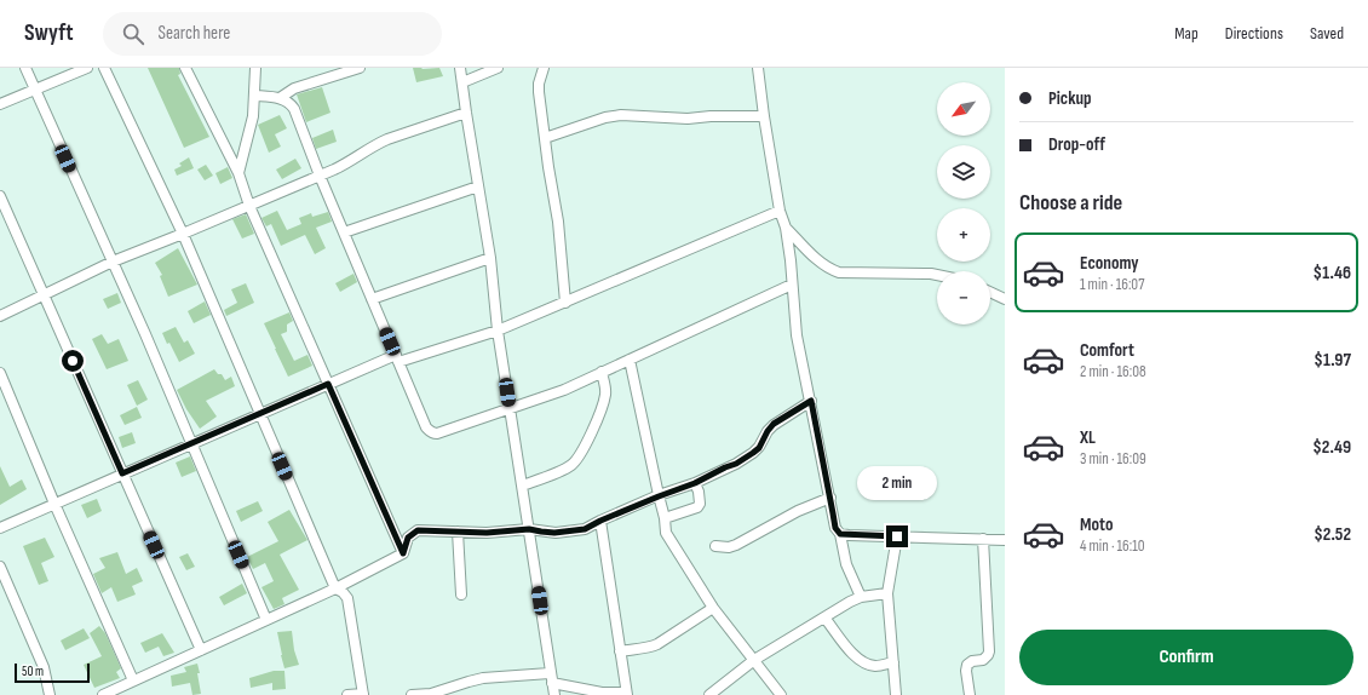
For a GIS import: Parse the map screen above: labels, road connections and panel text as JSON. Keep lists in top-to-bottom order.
{
  "scale_bar": "50 m",
  "north": "bottom left",
  "page": {
    "header": "Swyft",
    "search": "Search here",
    "nav": ["Map", "Directions", "Saved"],
    "banner": ["Pickup", "Drop-off"],
    "map_buttons": ["+", "−"],
    "heading": "Choose a ride",
    "list": [
      {
        "name": "Economy",
        "note": "1 min · 16:07",
        "value": "$1.46"
      },
      {
        "name": "Comfort",
        "note": "2 min · 16:08",
        "value": "$1.97"
      },
      {
        "name": "XL",
        "note": "3 min · 16:09",
        "value": "$2.49"
      },
      {
        "name": "Moto",
        "note": "4 min · 16:10",
        "value": "$2.52"
      }
    ],
    "bubble": "2 min",
    "buttons": "Confirm",
    "scale": "50 m"
  }
}
